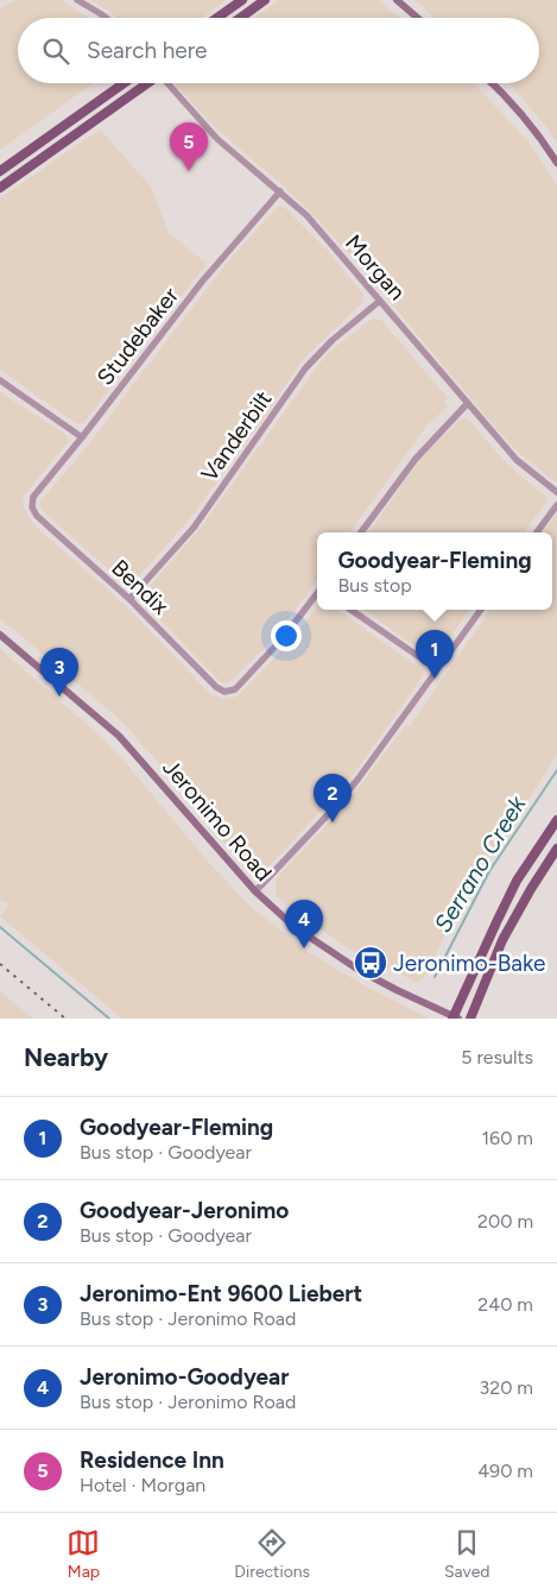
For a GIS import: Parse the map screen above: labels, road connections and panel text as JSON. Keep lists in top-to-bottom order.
{
  "streets": {
    "main road": ["Jeronimo Road"],
    "street": [
      "Morgan",
      "Studebaker",
      "Vanderbilt",
      "Bendix"
    ]
  },
  "crossings": [
    ["Morgan", "Studebaker"],
    ["Morgan", "Vanderbilt"],
    ["Studebaker", "Bendix"],
    ["Vanderbilt", "Bendix"]
  ],
  "water": ["Serrano Creek"],
  "places": {
    "bus stop": ["Jeronimo-Bake"]
  },
  "page": {
    "search": "Search here",
    "pins": [
      "5",
      "1",
      "3",
      "2",
      "4"
    ],
    "popup": ["Goodyear-Fleming", "Bus stop"],
    "heading": ["Nearby", "5 results"],
    "list": [
      {
        "mark": "1",
        "name": "Goodyear-Fleming",
        "note": "Bus stop · Goodyear",
        "value": "160 m"
      },
      {
        "mark": "2",
        "name": "Goodyear-Jeronimo",
        "note": "Bus stop · Goodyear",
        "value": "200 m"
      },
      {
        "mark": "3",
        "name": "Jeronimo-Ent 9600 Liebert",
        "note": "Bus stop · Jeronimo Road",
        "value": "240 m"
      },
      {
        "mark": "4",
        "name": "Jeronimo-Goodyear",
        "note": "Bus stop · Jeronimo Road",
        "value": "320 m"
      },
      {
        "mark": "5",
        "name": "Residence Inn",
        "note": "Hotel · Morgan",
        "value": "490 m"
      }
    ],
    "nav": ["Map", "Directions", "Saved"]
  }
}
